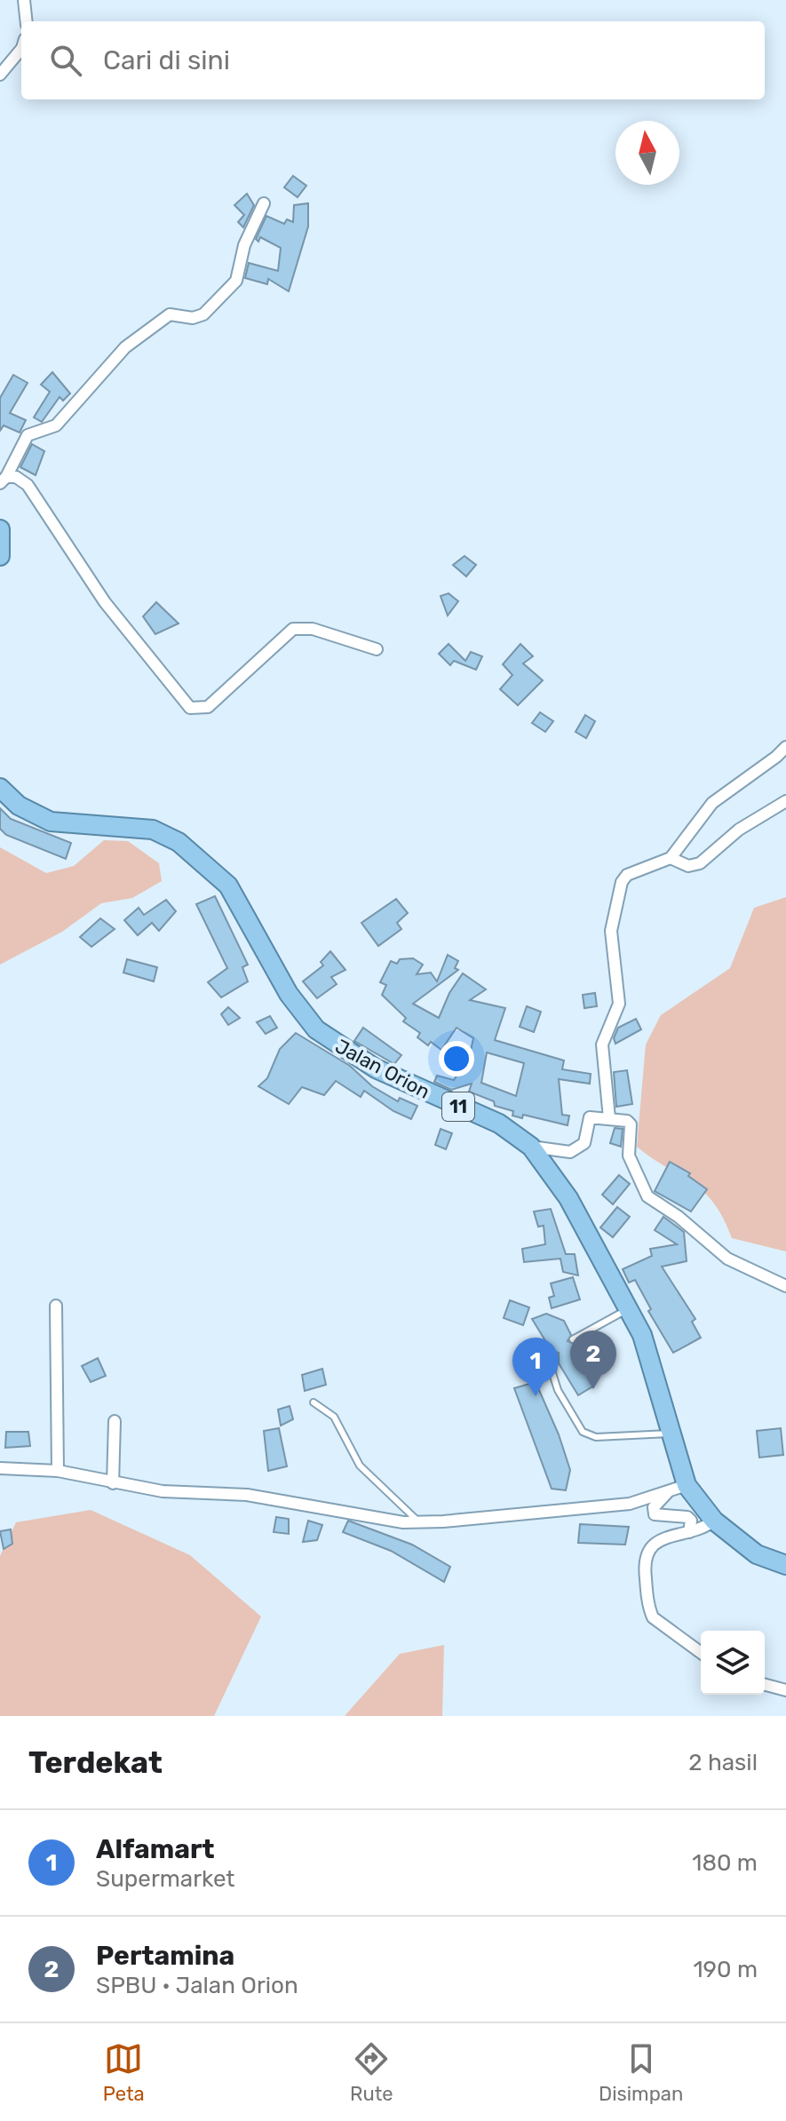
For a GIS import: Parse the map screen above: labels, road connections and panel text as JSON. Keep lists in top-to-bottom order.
{
  "streets": {
    "highway": ["Jalan Orion", "11"]
  },
  "north": "top",
  "page": {
    "search": "Cari di sini",
    "pins": ["2", "1"],
    "heading": ["Terdekat", "2 hasil"],
    "list": [
      {
        "mark": "1",
        "name": "Alfamart",
        "note": "Supermarket",
        "value": "180 m"
      },
      {
        "mark": "2",
        "name": "Pertamina",
        "note": "SPBU · Jalan Orion",
        "value": "190 m"
      }
    ],
    "nav": ["Peta", "Rute", "Disimpan"]
  }
}
